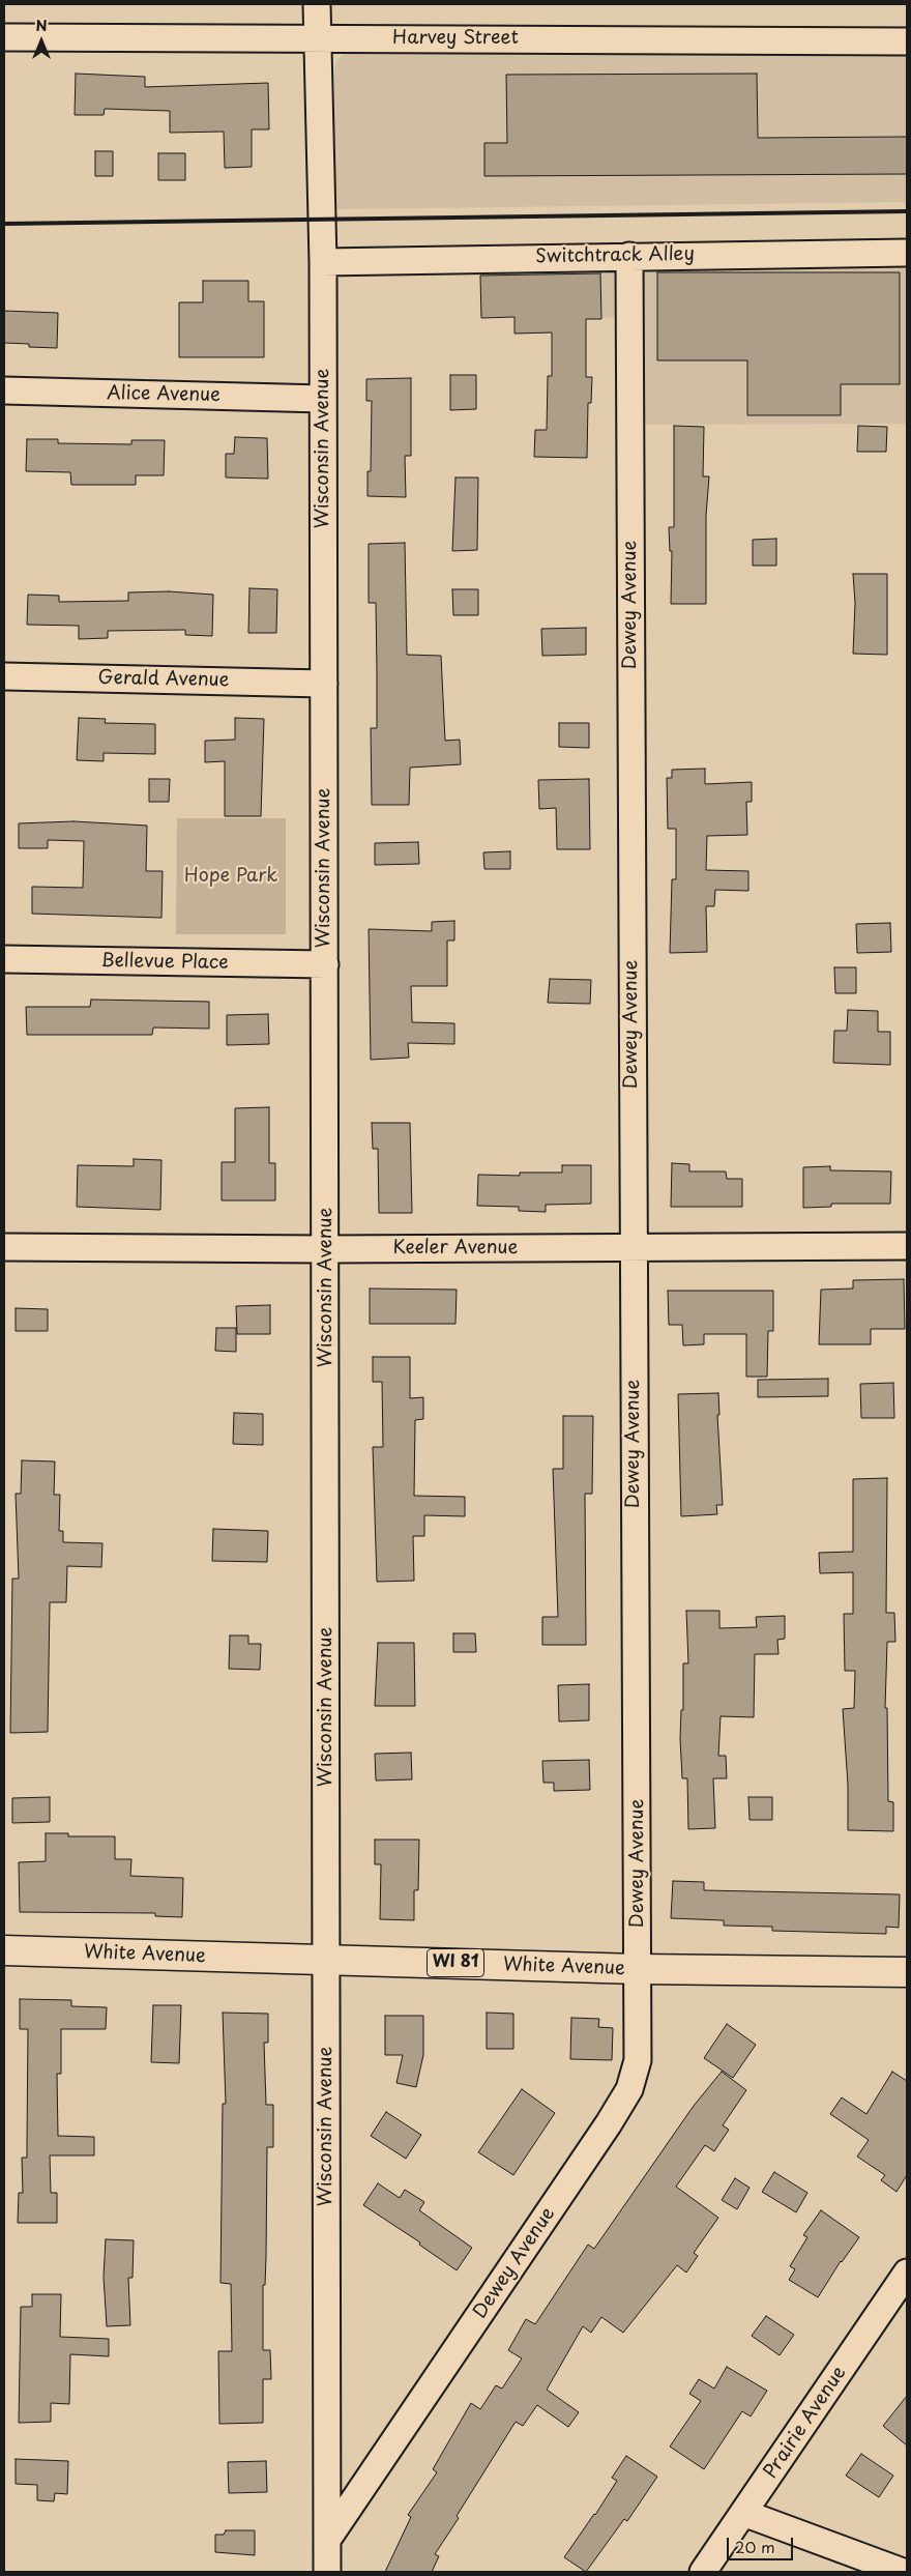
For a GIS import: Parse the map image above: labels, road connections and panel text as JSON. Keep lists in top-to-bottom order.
{
  "streets": {
    "main road": ["White Avenue", "WI 81"],
    "street": [
      "Harvey Street",
      "Switchtrack Alley",
      "Alice Avenue",
      "Wisconsin Avenue",
      "Dewey Avenue",
      "Gerald Avenue",
      "Bellevue Place",
      "Keeler Avenue",
      "Prairie Avenue"
    ]
  },
  "crossings": [
    ["Harvey Street", "Wisconsin Avenue"],
    ["Switchtrack Alley", "Wisconsin Avenue"],
    ["Switchtrack Alley", "Dewey Avenue"],
    ["Alice Avenue", "Wisconsin Avenue"],
    ["Wisconsin Avenue", "Dewey Avenue"],
    ["Wisconsin Avenue", "Gerald Avenue"],
    ["Wisconsin Avenue", "Bellevue Place"],
    ["Wisconsin Avenue", "Keeler Avenue"],
    ["Wisconsin Avenue", "White Avenue"],
    ["Dewey Avenue", "Keeler Avenue"],
    ["Dewey Avenue", "White Avenue"]
  ],
  "parks": ["Hope Park"],
  "scale_bar": "20 m",
  "north": "top"
}
